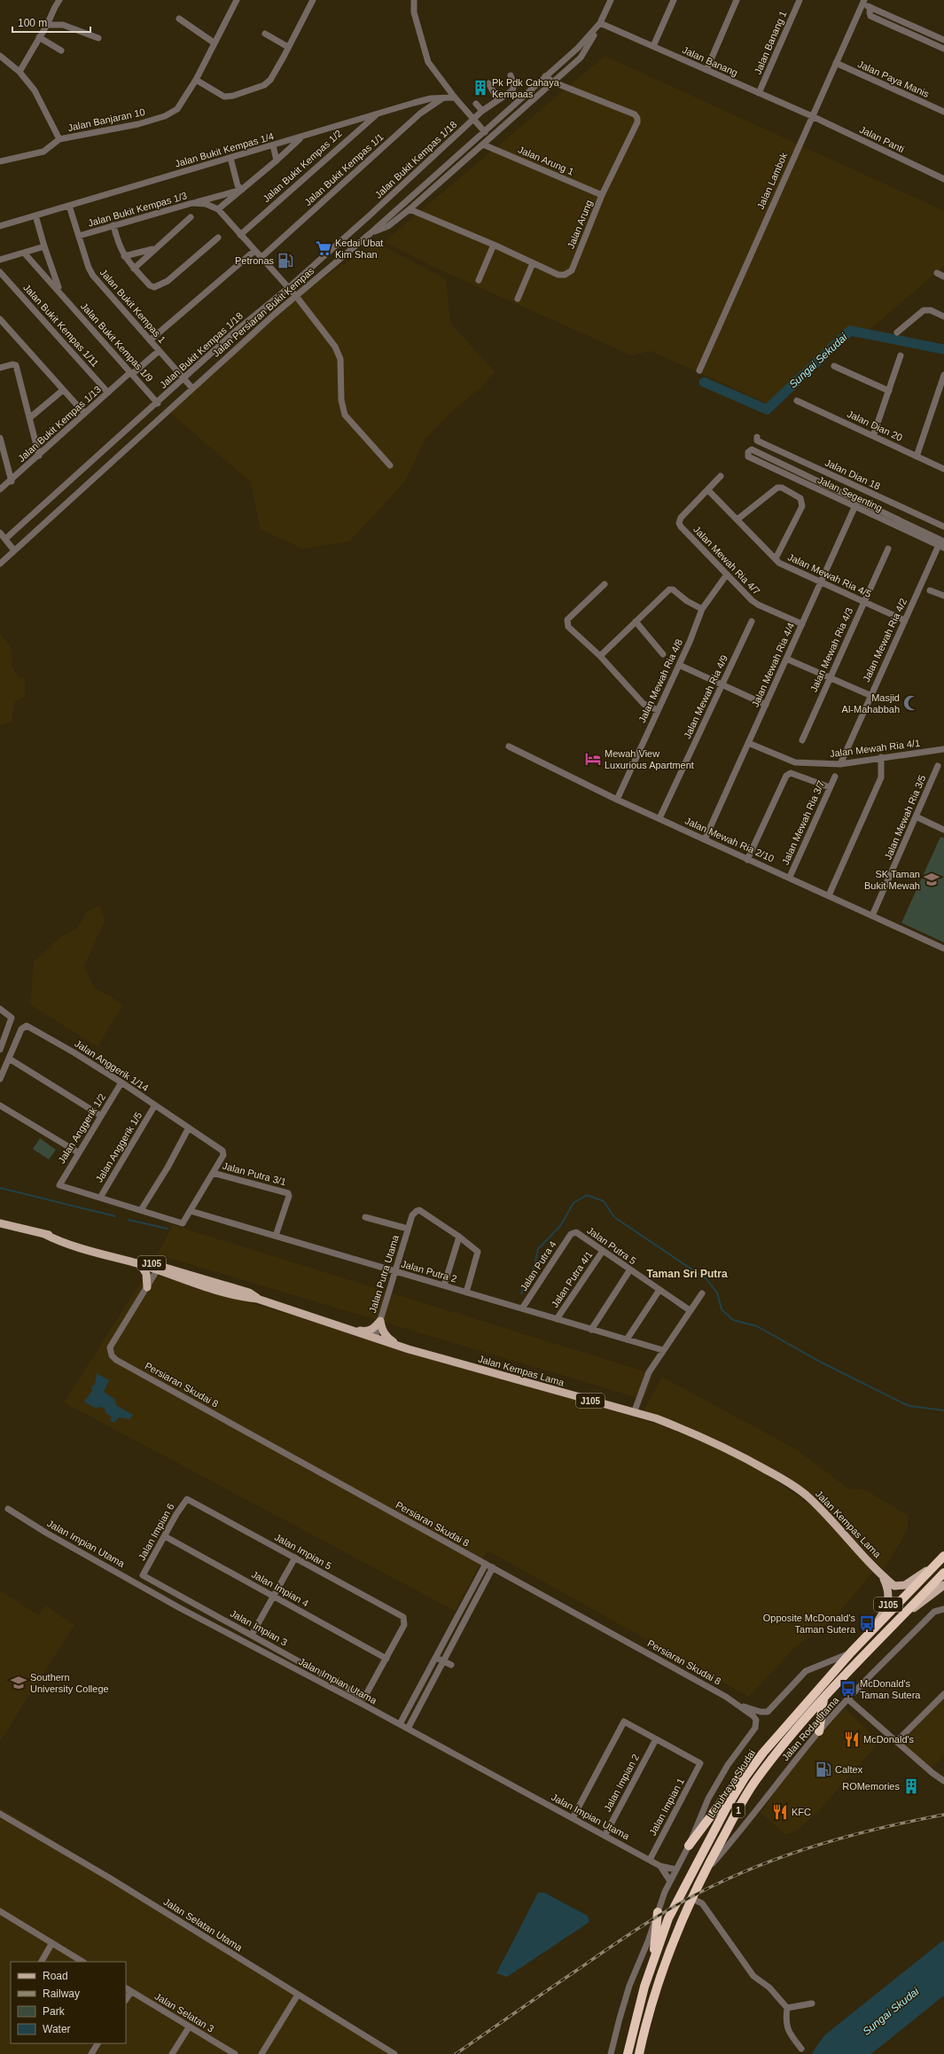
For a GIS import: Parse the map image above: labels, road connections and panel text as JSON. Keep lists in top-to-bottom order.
{
  "streets": {
    "highway": ["Lebuhraya Skudai", "1"],
    "main road": ["J105", "Jalan Kempas Lama"],
    "street": [
      "Jalan Banang 1",
      "Jalan Banang",
      "Jalan Paya Manis",
      "Jalan Banjaran 10",
      "Jalan Panti",
      "Jalan Bukit Kempas 1/4",
      "Jalan Bukit Kempas 1/18",
      "Jalan Arung 1",
      "Jalan Bukit Kempas 1/2",
      "Jalan Bukit Kempas 1/1",
      "Jalan Lambok",
      "Jalan Bukit Kempas 1/3",
      "Jalan Arung",
      "Jalan Bukit Kempas 1",
      "Jalan Persiaran Bukit Kempas",
      "Jalan Bukit Kempas 1/11",
      "Jalan Bukit Kempas 1/9",
      "Jalan Bukit Kempas 1/13",
      "Jalan Dian 20",
      "Jalan Dian 18",
      "Jalan Segenting",
      "Jalan Mewah Ria 4/7",
      "Jalan Mewah Ria 4/5",
      "Jalan Mewah Ria 4/2",
      "Jalan Mewah Ria 4/3",
      "Jalan Mewah Ria 4/4",
      "Jalan Mewah Ria 4/8",
      "Jalan Mewah Ria 4/9",
      "Jalan Mewah Ria 4/1",
      "Jalan Mewah Ria 3/5",
      "Jalan Mewah Ria 3/7",
      "Jalan Mewah Ria 2/10",
      "Jalan Anggerik 1/14",
      "Jalan Anggerik 1/2",
      "Jalan Anggerik 1/5",
      "Jalan Putra 3/1",
      "Jalan Putra 5",
      "Jalan Putra 4",
      "Jalan Putra 2",
      "Jalan Putra Utama",
      "Jalan Putra 4/1",
      "Persiaran Skudai 8",
      "Jalan Impian 6",
      "Jalan Impian Utama",
      "Jalan Impian 5",
      "Jalan Impian 4",
      "Jalan Impian 3",
      "Jalan Roda Utama",
      "Jalan Impian 2",
      "Jalan Impian 1",
      "Jalan Selatan Utama",
      "Jalan Selatan 3"
    ]
  },
  "crossings": [
    ["Jalan Banang 1", "Jalan Banang"],
    ["Jalan Banang", "Jalan Panti"],
    ["Jalan Banang", "Jalan Lambok"],
    ["Jalan Banang", "Jalan Persiaran Bukit Kempas"],
    ["Jalan Paya Manis", "Jalan Lambok"],
    ["Jalan Panti", "Jalan Lambok"],
    ["Jalan Bukit Kempas 1/4", "Jalan Bukit Kempas 1/2"],
    ["Jalan Bukit Kempas 1/4", "Jalan Bukit Kempas 1/1"],
    ["Jalan Bukit Kempas 1/4", "Jalan Bukit Kempas 1"],
    ["Jalan Bukit Kempas 1/4", "Jalan Bukit Kempas 1/9"],
    ["Jalan Bukit Kempas 1/18", "Jalan Bukit Kempas 1"],
    ["Jalan Bukit Kempas 1/18", "Jalan Bukit Kempas 1/9"],
    ["Jalan Arung 1", "Jalan Arung"],
    ["Jalan Bukit Kempas 1/3", "Jalan Bukit Kempas 1"],
    ["Jalan Arung", "Jalan Persiaran Bukit Kempas"],
    ["Jalan Bukit Kempas 1", "Jalan Persiaran Bukit Kempas"],
    ["Jalan Bukit Kempas 1", "Jalan Bukit Kempas 1/13"],
    ["Jalan Bukit Kempas 1/11", "Jalan Bukit Kempas 1/13"],
    ["Jalan Bukit Kempas 1/9", "Jalan Bukit Kempas 1/13"],
    ["Jalan Dian 18", "Jalan Mewah Ria 4/2"],
    ["Jalan Segenting", "Jalan Mewah Ria 4/2"],
    ["Jalan Segenting", "Jalan Mewah Ria 4/4"],
    ["Jalan Mewah Ria 4/7", "Jalan Mewah Ria 4/5"],
    ["Jalan Mewah Ria 4/7", "Jalan Mewah Ria 4/4"],
    ["Jalan Mewah Ria 4/7", "Jalan Mewah Ria 4/8"],
    ["Jalan Mewah Ria 4/5", "Jalan Mewah Ria 4/2"],
    ["Jalan Mewah Ria 4/5", "Jalan Mewah Ria 4/3"],
    ["Jalan Mewah Ria 4/5", "Jalan Mewah Ria 4/4"],
    ["Jalan Mewah Ria 4/2", "Jalan Mewah Ria 4/1"],
    ["Jalan Mewah Ria 4/4", "Jalan Mewah Ria 4/1"],
    ["Jalan Mewah Ria 4/4", "Jalan Mewah Ria 2/10"],
    ["Jalan Mewah Ria 4/8", "Jalan Mewah Ria 2/10"],
    ["Jalan Mewah Ria 4/9", "Jalan Mewah Ria 2/10"],
    ["Jalan Mewah Ria 3/5", "Jalan Mewah Ria 2/10"],
    ["Jalan Mewah Ria 3/7", "Jalan Mewah Ria 2/10"],
    ["Jalan Anggerik 1/14", "Jalan Anggerik 1/2"],
    ["Jalan Anggerik 1/14", "Jalan Anggerik 1/5"],
    ["Jalan Anggerik 1/14", "Jalan Putra 3/1"],
    ["Jalan Anggerik 1/2", "Jalan Anggerik 1/5"],
    ["Jalan Putra 3/1", "Jalan Putra 2"],
    ["Jalan Putra 5", "Jalan Putra 4"],
    ["Jalan Putra 5", "Jalan Putra 4/1"],
    ["Jalan Putra 4", "Jalan Putra 2"],
    ["Jalan Putra 2", "Jalan Putra Utama"],
    ["Jalan Putra 2", "Jalan Putra 4/1"],
    ["Jalan Putra Utama", "Jalan Kempas Lama"],
    ["Jalan Kempas Lama", "Lebuhraya Skudai"],
    ["Jalan Impian 6", "Jalan Impian 5"],
    ["Jalan Impian 6", "Jalan Impian 4"],
    ["Jalan Impian 6", "Jalan Impian 3"],
    ["Jalan Impian Utama", "Jalan Impian 2"],
    ["Jalan Impian Utama", "Jalan Impian 1"],
    ["Jalan Impian 5", "Jalan Impian 4"],
    ["Jalan Impian 5", "Jalan Impian 3"],
    ["Jalan Impian 4", "Jalan Impian 3"],
    ["Jalan Roda Utama", "Lebuhraya Skudai"],
    ["Jalan Impian 2", "Jalan Impian 1"]
  ],
  "districts": ["Taman Sri Putra"],
  "water": ["Sungai Sekudai", "Sungai Skudai"],
  "places": {
    "building": ["Pk Pdk Cahaya Kempaas", "ROMemories"],
    "supermarket": ["Kedai Ubat Kim Shan"],
    "fuel station": ["Petronas", "Caltex"],
    "mosque": ["Masjid Al-Mahabbah"],
    "hotel": ["Mewah View Luxurious Apartment"],
    "school or university": ["SK Taman Bukit Mewah", "Southern University College"],
    "bus stop": ["Opposite McDonald's Taman Sutera", "McDonald's Taman Sutera"],
    "restaurant": ["McDonald's", "KFC"]
  },
  "legend": [
    "Road",
    "Railway",
    "Park",
    "Water"
  ],
  "scale_bar": "100 m"
}
